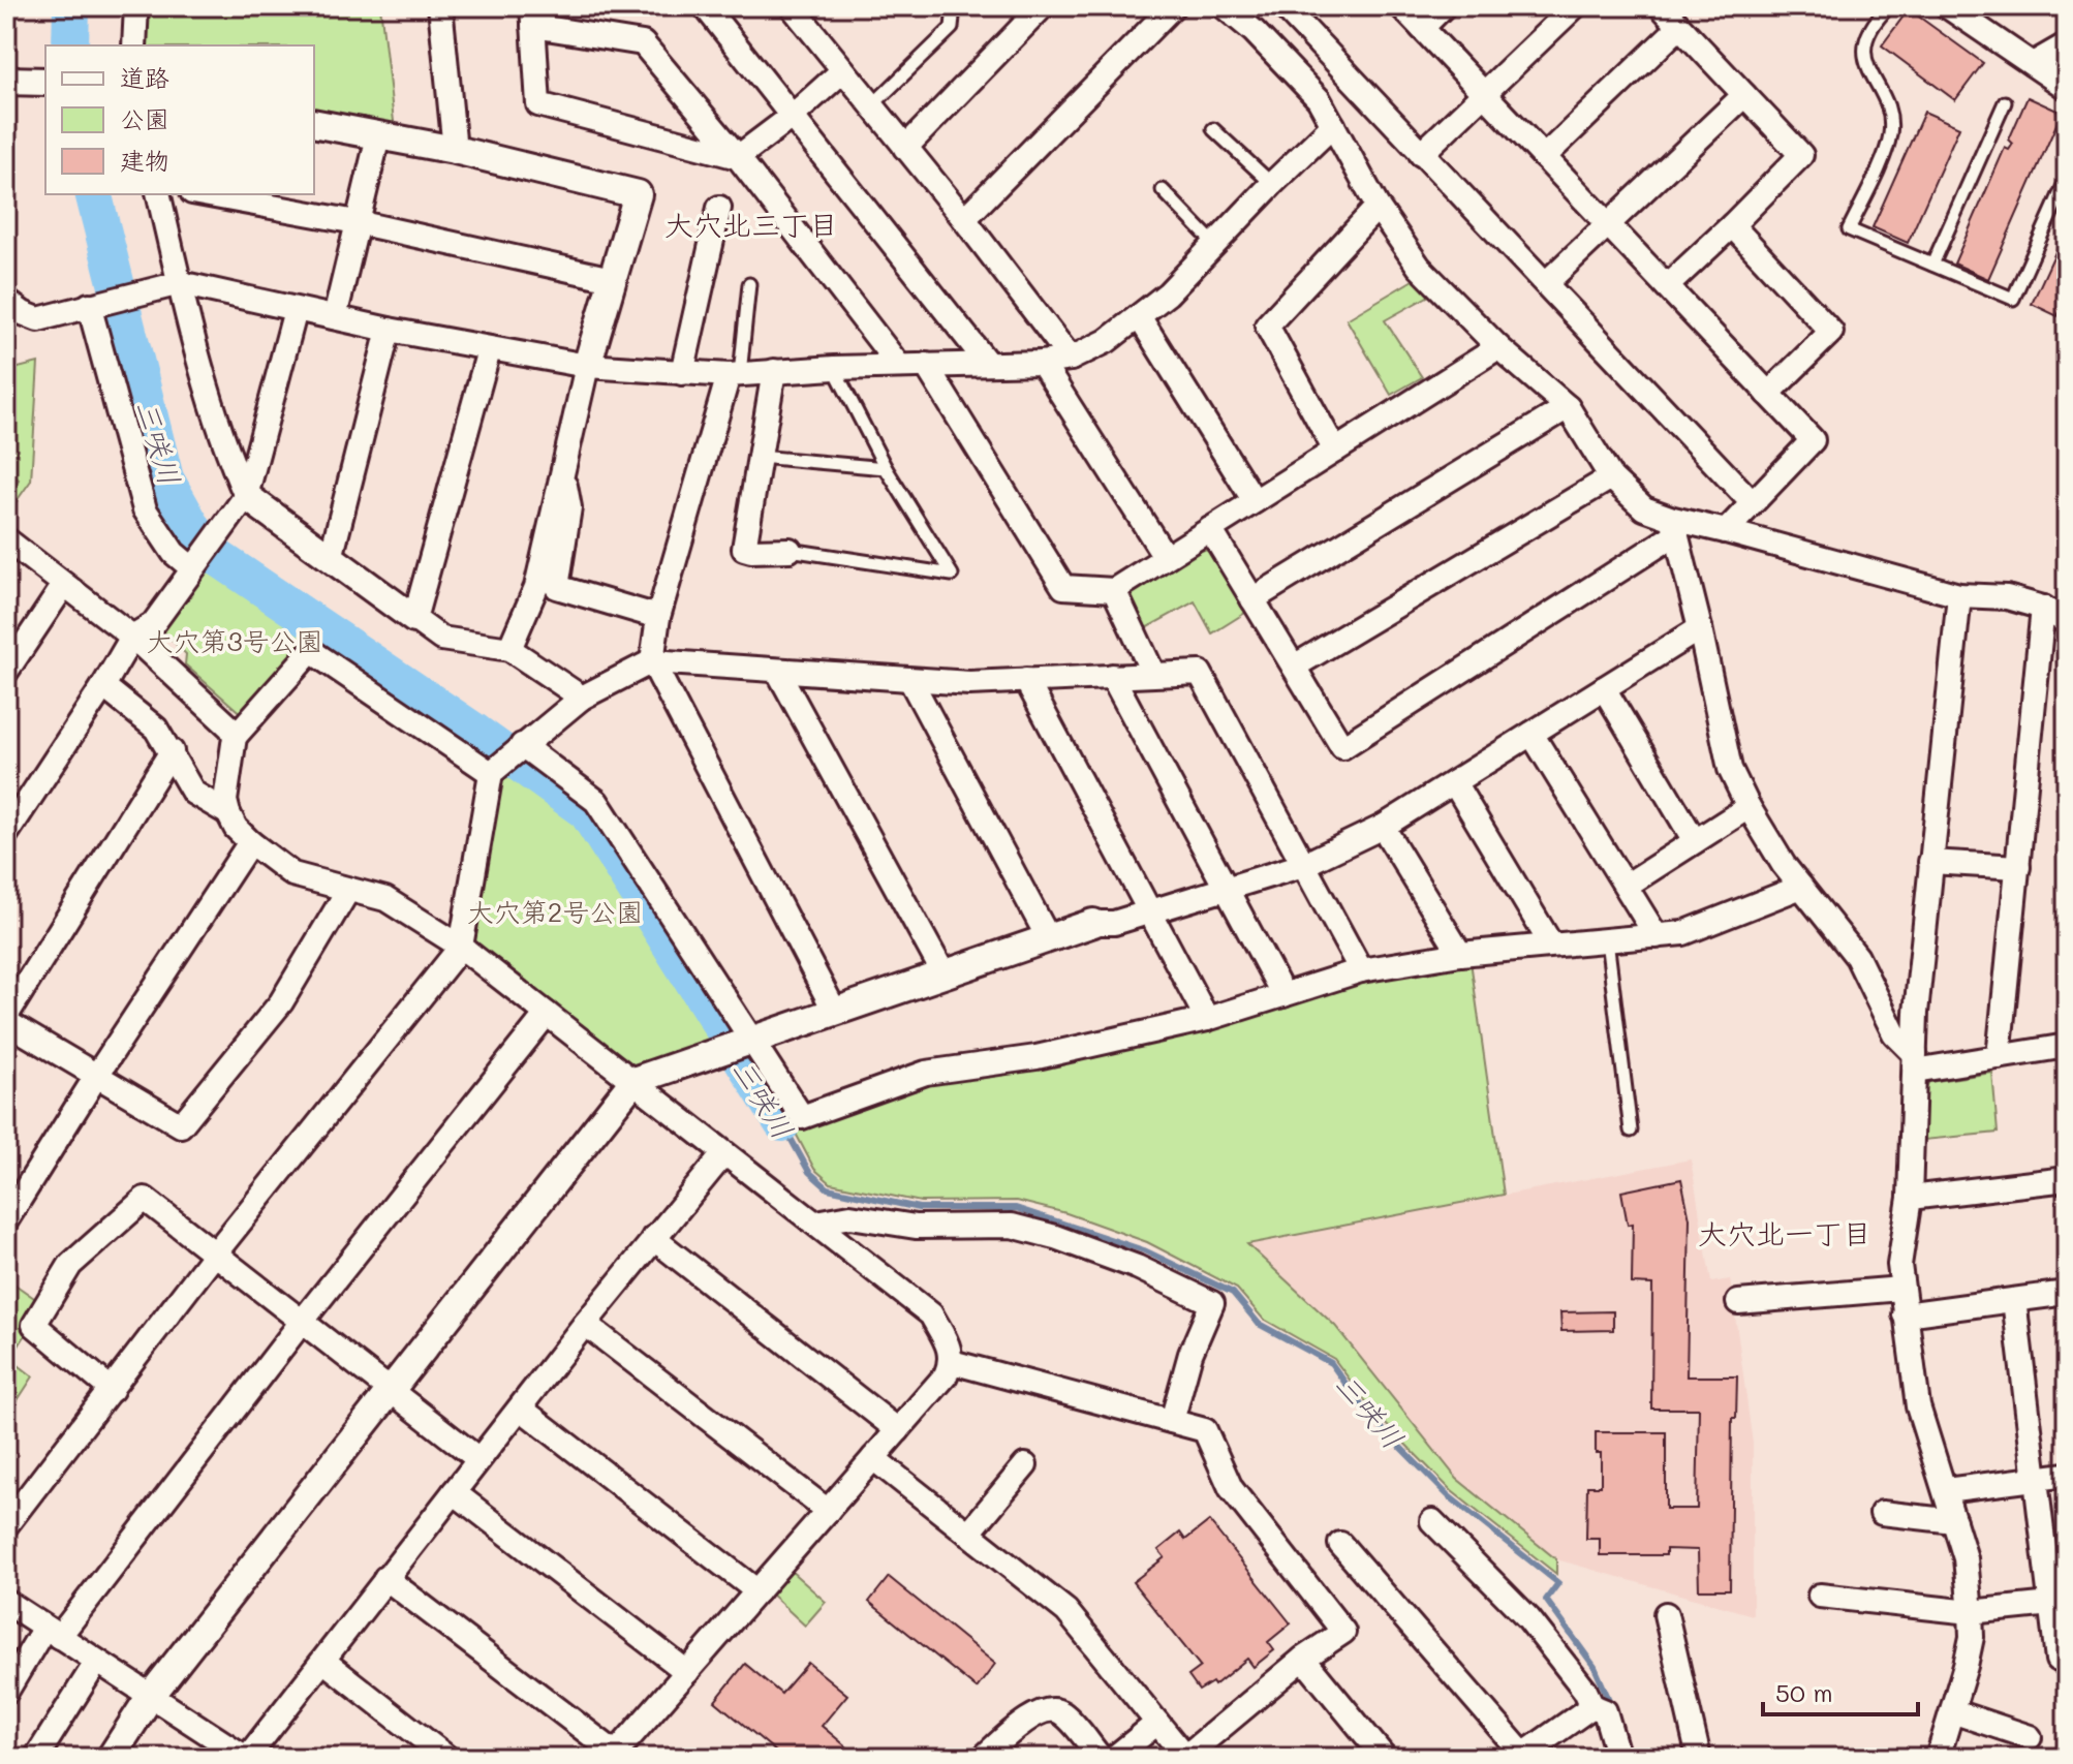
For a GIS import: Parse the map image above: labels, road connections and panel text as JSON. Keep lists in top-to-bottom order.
{
  "districts": ["大穴北三丁目", "大穴北一丁目"],
  "water": ["三咲川"],
  "parks": ["大穴第3号公園", "大穴第2号公園"],
  "legend": ["道路", "公園", "建物"],
  "scale_bar": "50 m"
}
